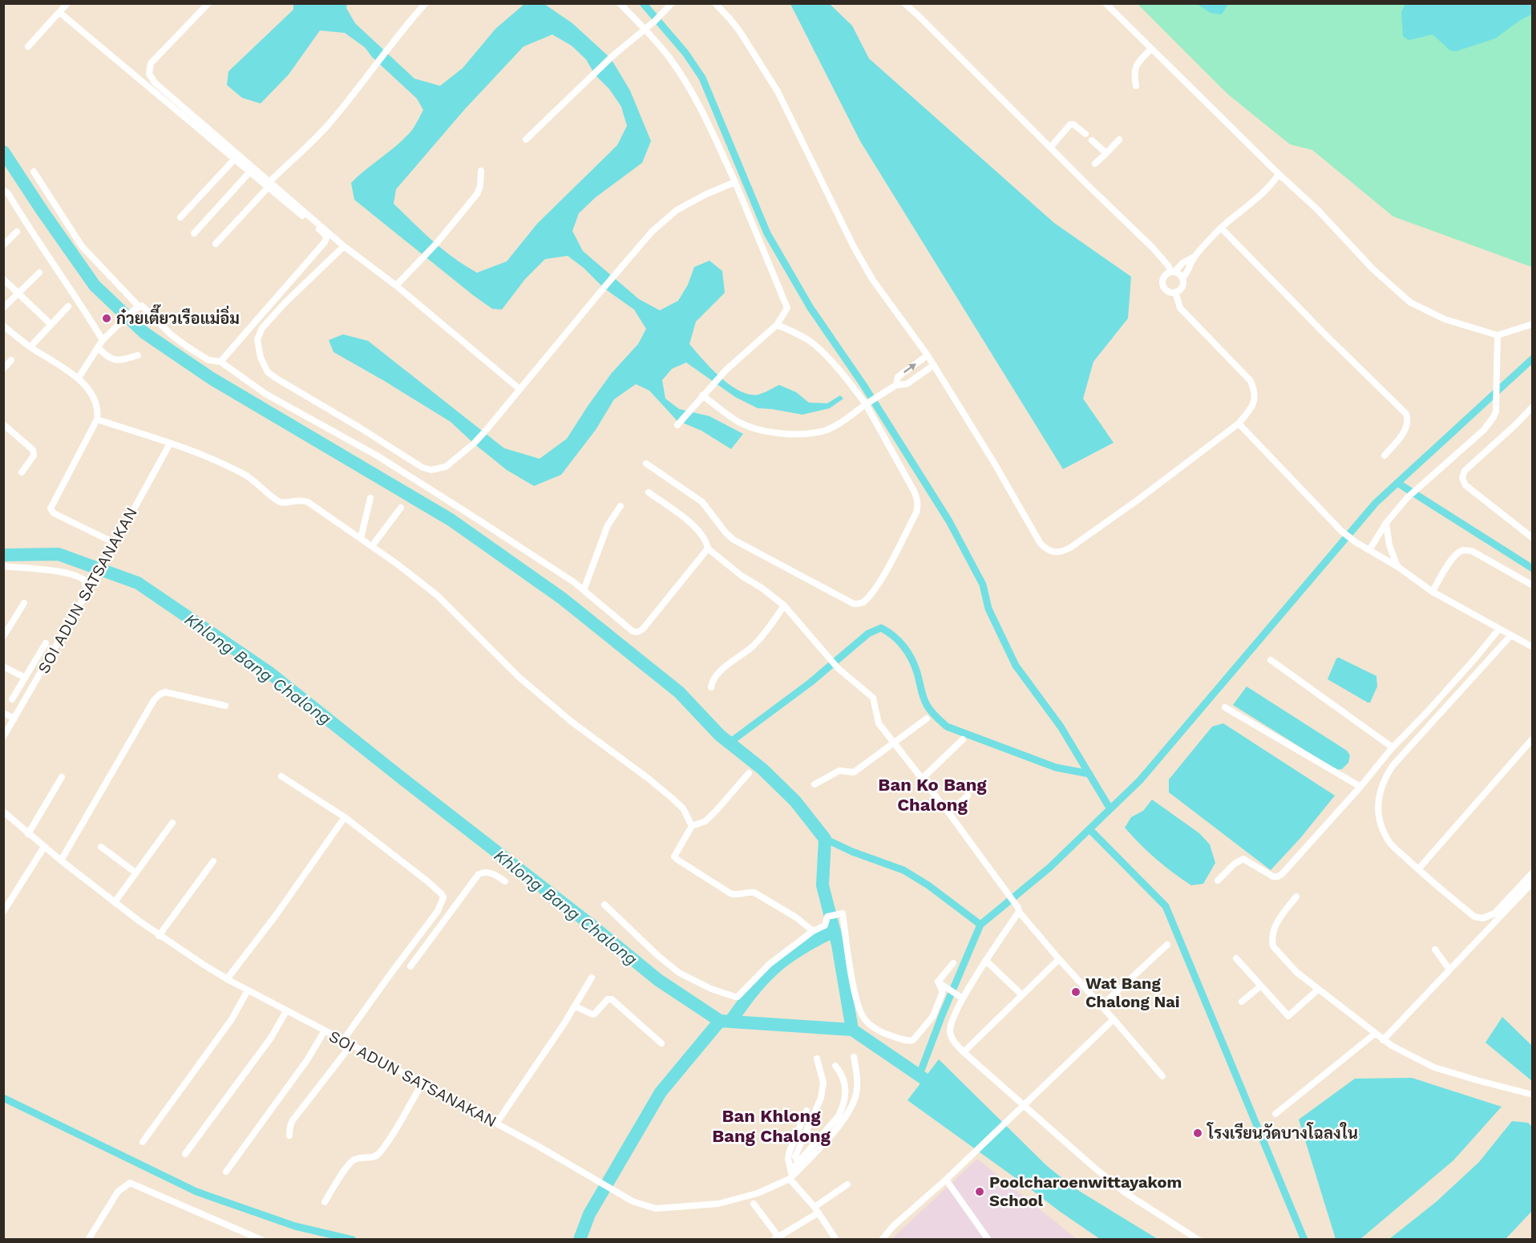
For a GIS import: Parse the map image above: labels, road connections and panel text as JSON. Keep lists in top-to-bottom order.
{
  "streets": {
    "street": ["SOI ADUN SATSANAKAN"]
  },
  "districts": ["Ban Ko Bang Chalong", "Ban Khlong Bang Chalong"],
  "water": ["Khlong Bang Chalong"],
  "places": [
    "ก๋วยเตี๊ยวเรือแม่อิ่ม",
    "Wat Bang Chalong Nai",
    "โรงเรียนวัดบางโฉลงใน",
    "Poolcharoenwittayakom School"
  ]
}
